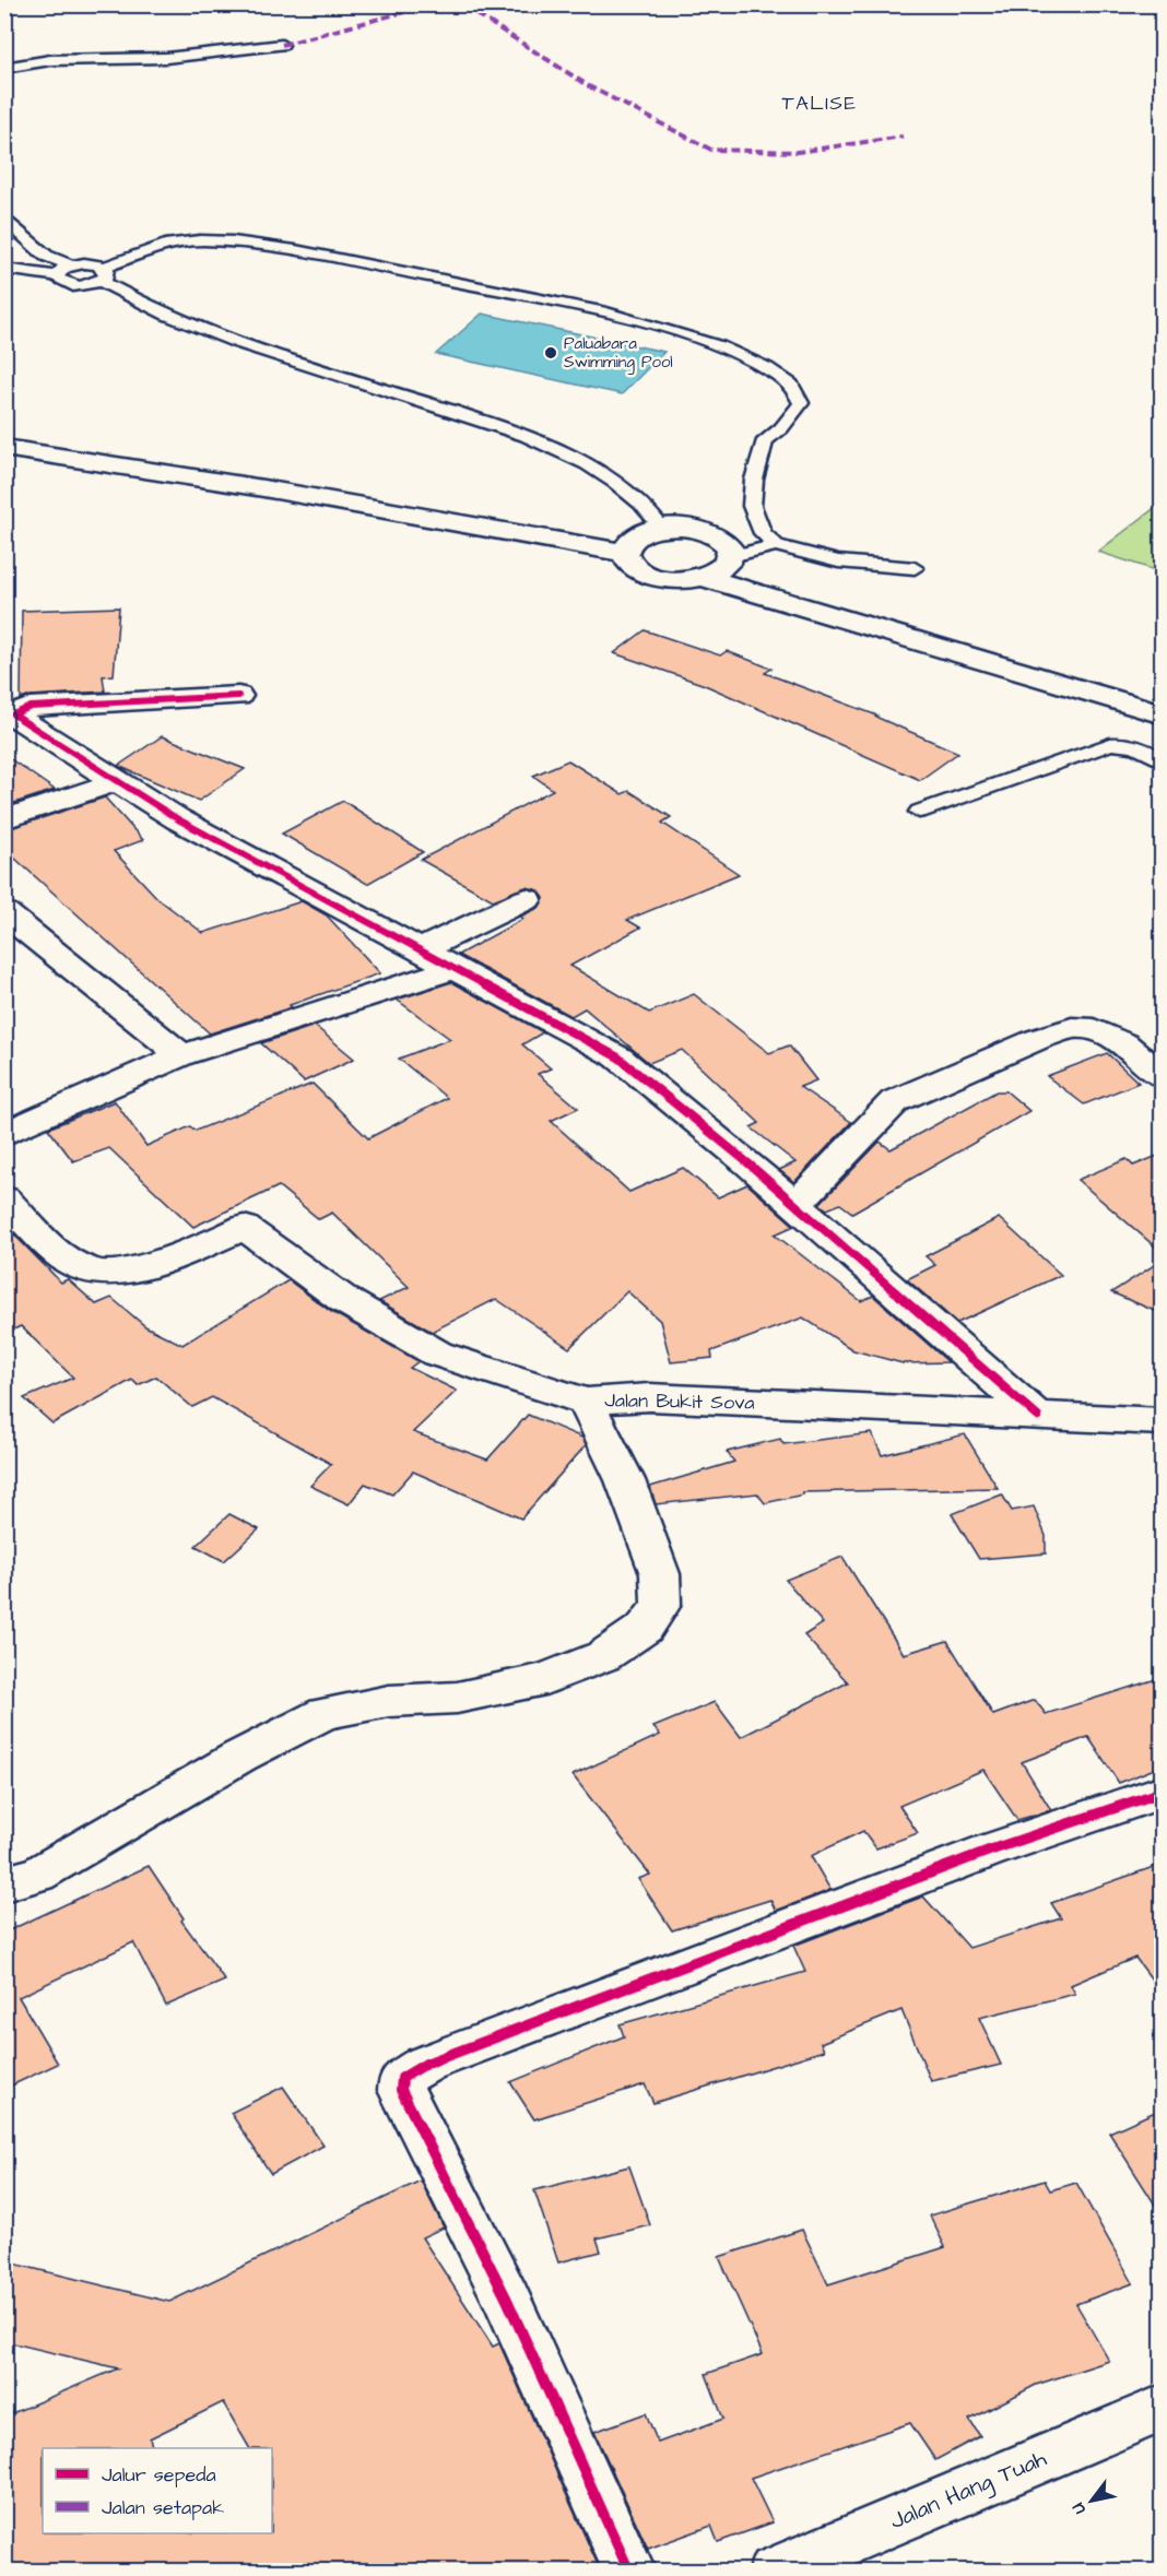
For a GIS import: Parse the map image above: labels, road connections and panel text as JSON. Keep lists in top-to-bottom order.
{
  "streets": {
    "street": ["Jalan Bukit Sova", "Jalan Hang Tuah"]
  },
  "districts": ["TALISE"],
  "places": ["Paluabara Swimming Pool"],
  "legend": ["Jalur sepeda", "Jalan setapak"],
  "north": "bottom left"
}
